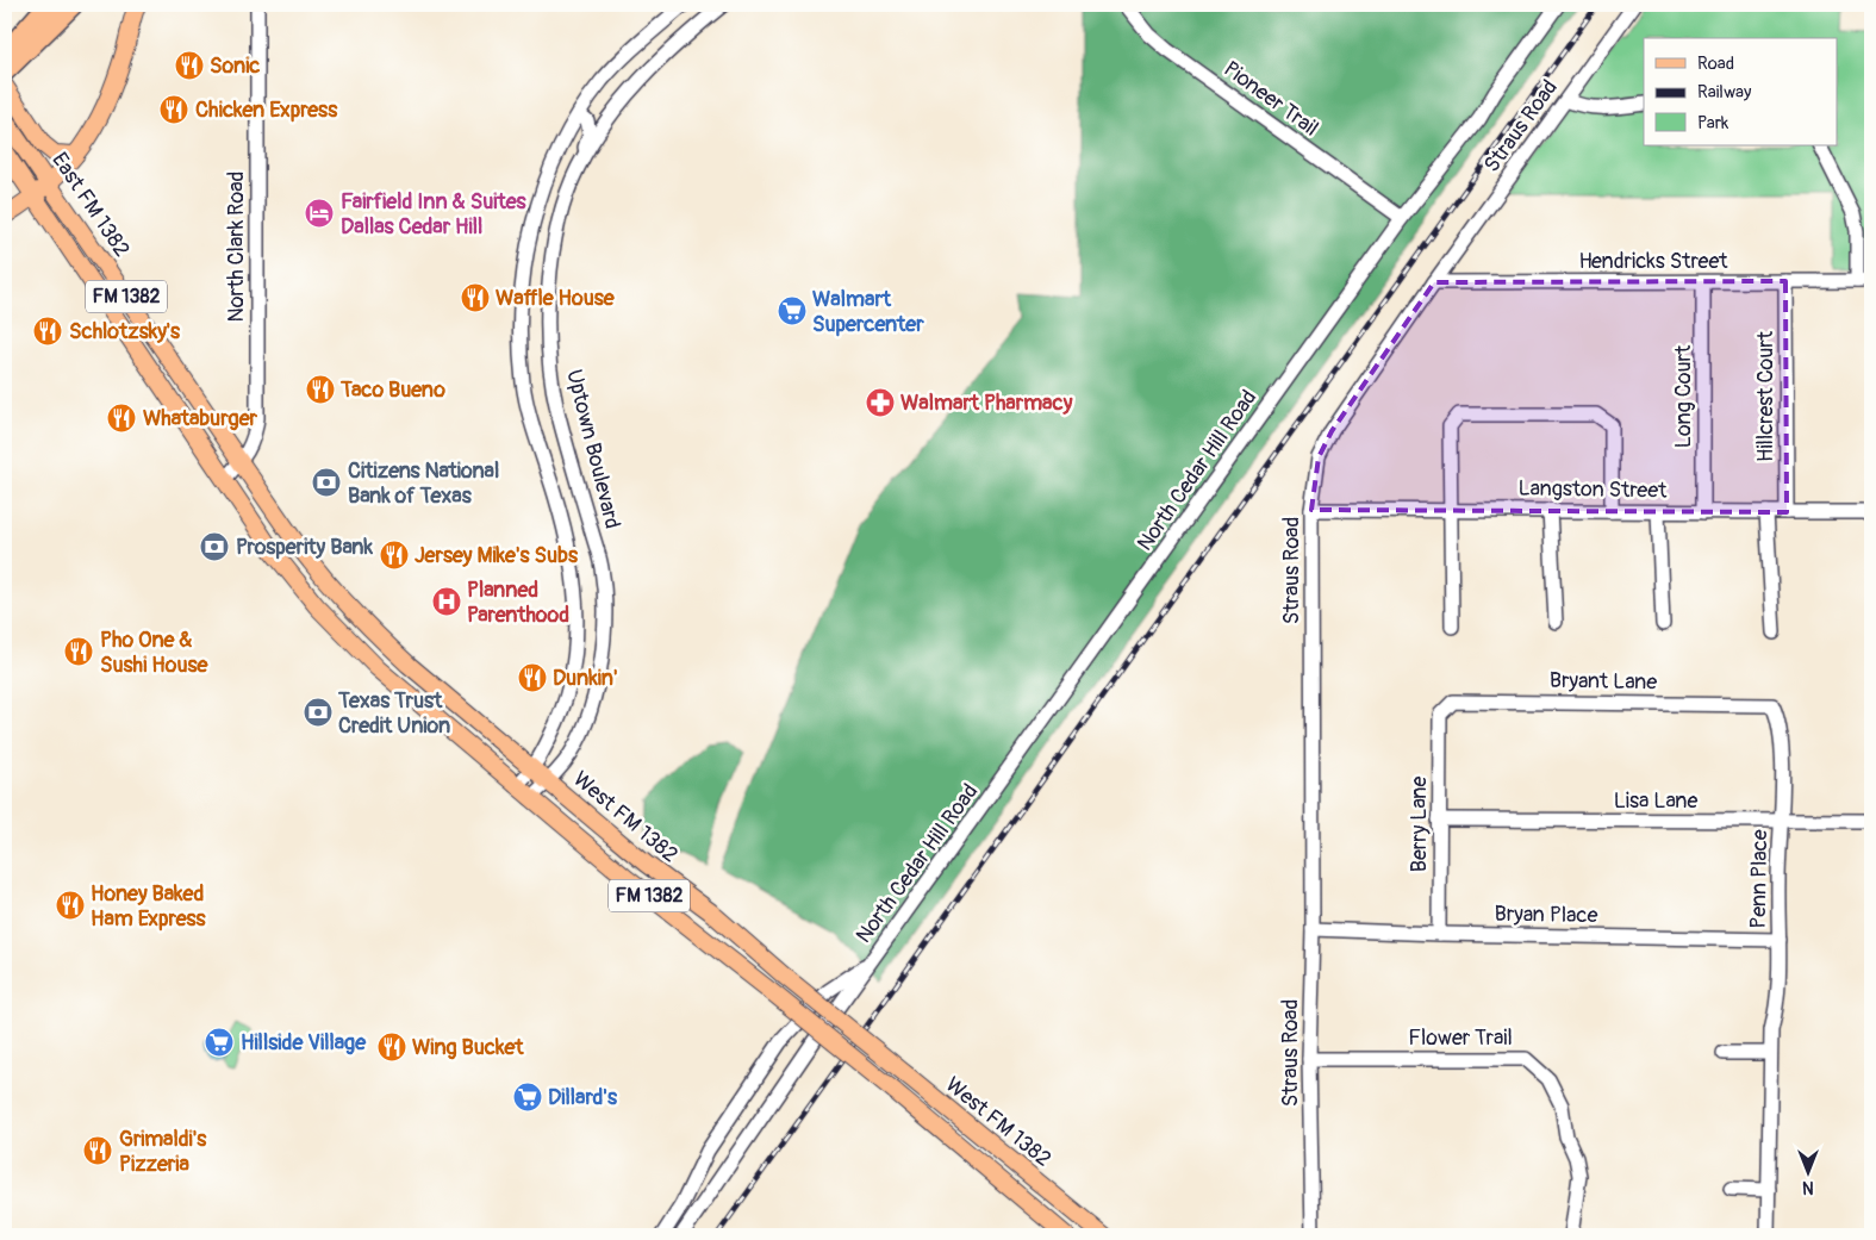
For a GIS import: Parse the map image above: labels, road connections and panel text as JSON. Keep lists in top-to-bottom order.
{
  "streets": {
    "main road": ["East FM 1382", "FM 1382", "West FM 1382"],
    "street": [
      "Pioneer Trail",
      "Straus Road",
      "North Clark Road",
      "Hendricks Street",
      "Long Court",
      "Hillcrest Court",
      "Uptown Boulevard",
      "North Cedar Hill Road",
      "Langston Street",
      "Bryant Lane",
      "Lisa Lane",
      "Berry Lane",
      "Penn Place",
      "Bryan Place",
      "Flower Trail"
    ]
  },
  "crossings": [
    ["Pioneer Trail", "North Cedar Hill Road"],
    ["Straus Road", "Hendricks Street"],
    ["Straus Road", "Langston Street"],
    ["Straus Road", "Bryan Place"],
    ["Straus Road", "Flower Trail"],
    ["East FM 1382", "North Clark Road"],
    ["East FM 1382", "West FM 1382"],
    ["North Clark Road", "West FM 1382"],
    ["Hendricks Street", "Long Court"],
    ["Hendricks Street", "Hillcrest Court"],
    ["Long Court", "Langston Street"],
    ["Hillcrest Court", "Langston Street"],
    ["Uptown Boulevard", "West FM 1382"],
    ["Bryant Lane", "Berry Lane"],
    ["Bryant Lane", "Penn Place"],
    ["Lisa Lane", "Berry Lane"],
    ["Lisa Lane", "Penn Place"],
    ["Berry Lane", "Bryan Place"],
    ["Penn Place", "Bryan Place"]
  ],
  "places": {
    "restaurant": [
      "Sonic",
      "Chicken Express",
      "Waffle House",
      "Schlotzsky's",
      "Taco Bueno",
      "Whataburger",
      "Jersey Mike's Subs",
      "Pho One & Sushi House",
      "Dunkin'",
      "Honey Baked Ham Express",
      "Wing Bucket",
      "Grimaldi's Pizzeria"
    ],
    "hotel": ["Fairfield Inn & Suites Dallas Cedar Hill"],
    "supermarket": ["Walmart Supercenter", "Hillside Village", "Dillard's"],
    "pharmacy": ["Walmart Pharmacy"],
    "bank": ["Citizens National Bank of Texas", "Prosperity Bank", "Texas Trust Credit Union"],
    "hospital": ["Planned Parenthood"]
  },
  "legend": ["Road", "Railway", "Park"],
  "north": "bottom"
}
